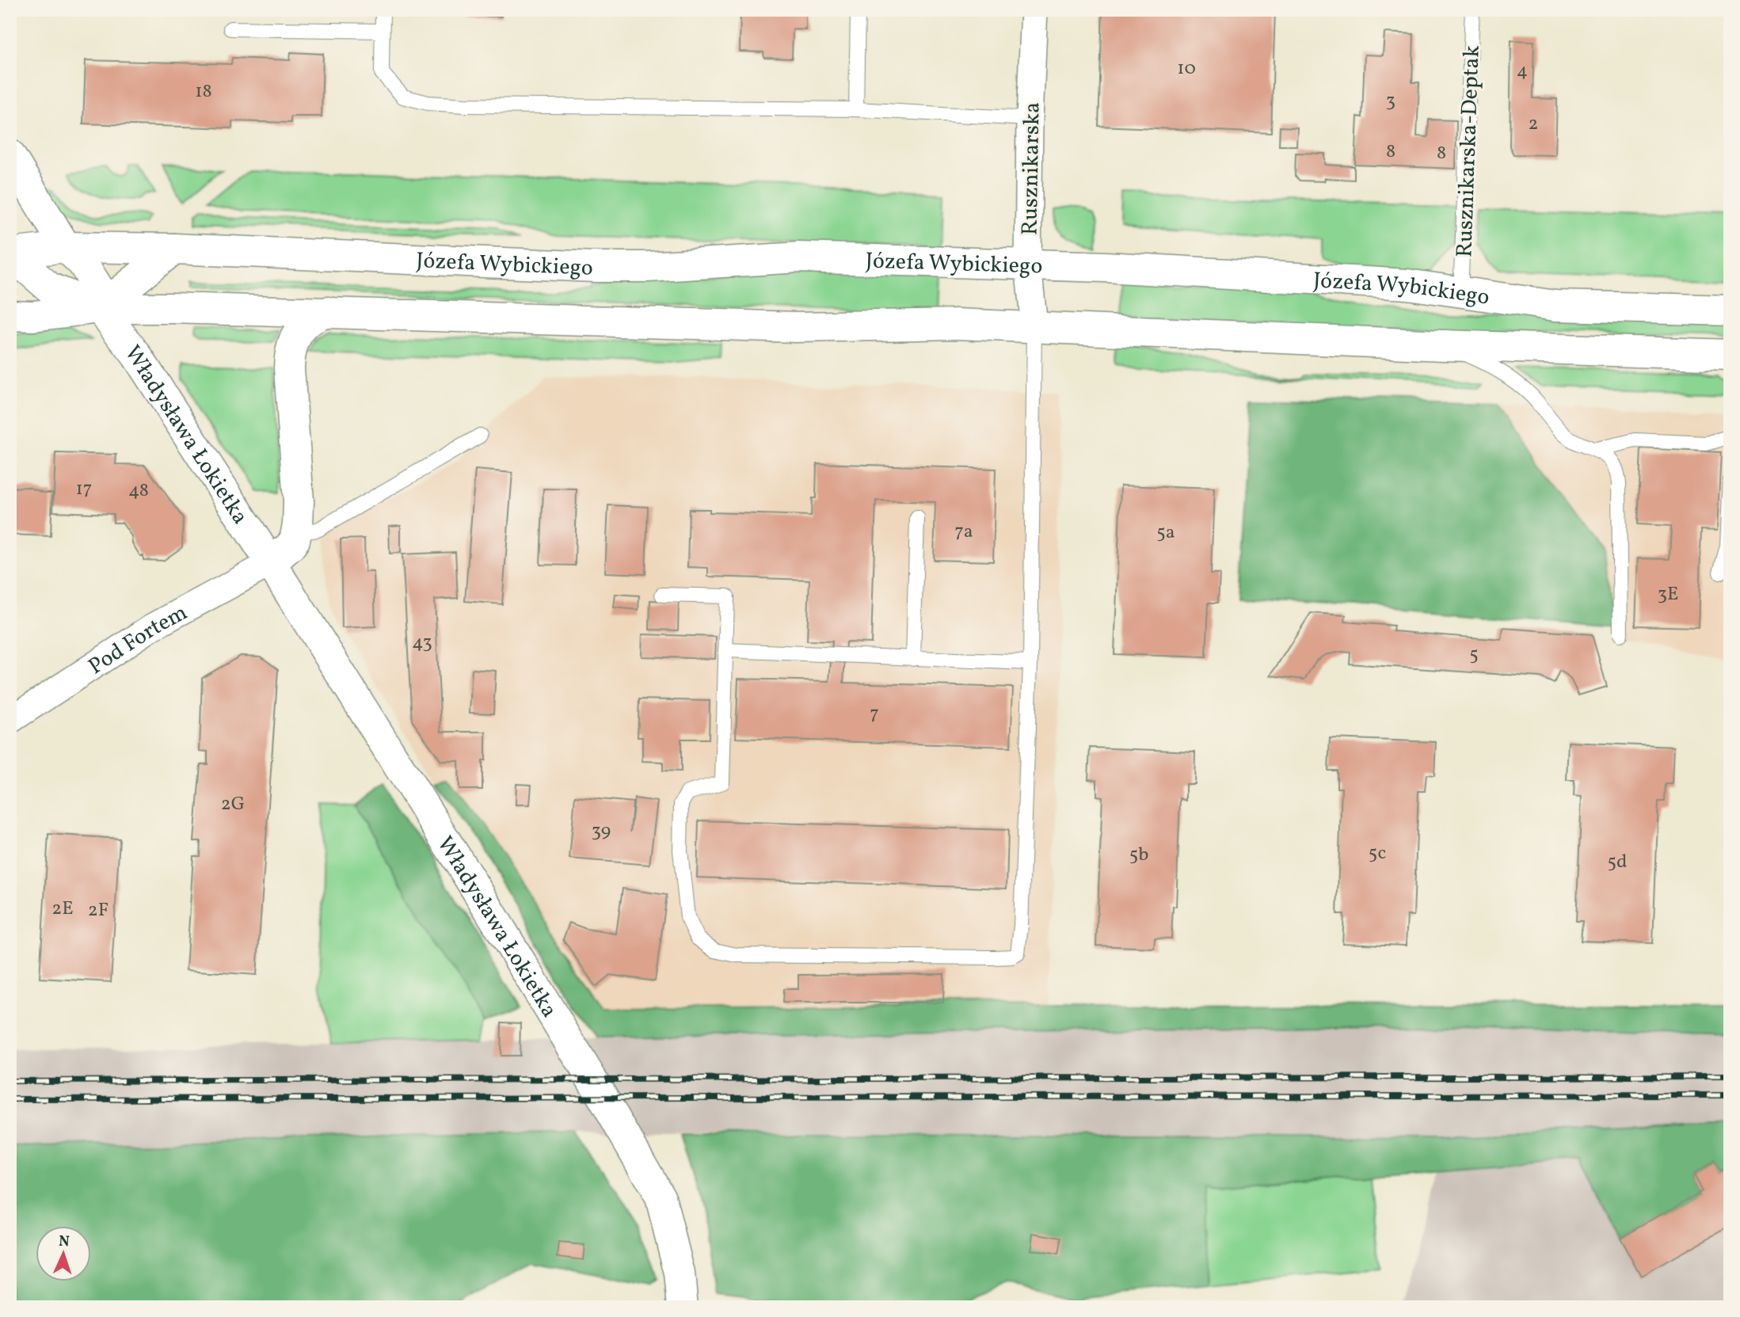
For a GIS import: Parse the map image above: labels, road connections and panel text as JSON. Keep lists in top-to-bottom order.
{
  "streets": {
    "street": [
      "Rusznikarska",
      "Józefa Wybickiego",
      "Władysława Łokietka",
      "Pod Fortem"
    ],
    "lane": ["Rusznikarska-Deptak"]
  },
  "crossings": [
    ["Rusznikarska-Deptak", "Józefa Wybickiego"],
    ["Rusznikarska", "Józefa Wybickiego"],
    ["Józefa Wybickiego", "Władysława Łokietka"],
    ["Władysława Łokietka", "Pod Fortem"]
  ],
  "house_numbers": [
    "10",
    "4",
    "18",
    "3",
    "2",
    "8",
    "8",
    "17",
    "48",
    "7a",
    "5a",
    "3E",
    "43",
    "5",
    "7",
    "2G",
    "39",
    "5c",
    "5b",
    "5d",
    "2E",
    "2F"
  ],
  "north": "top"
}
